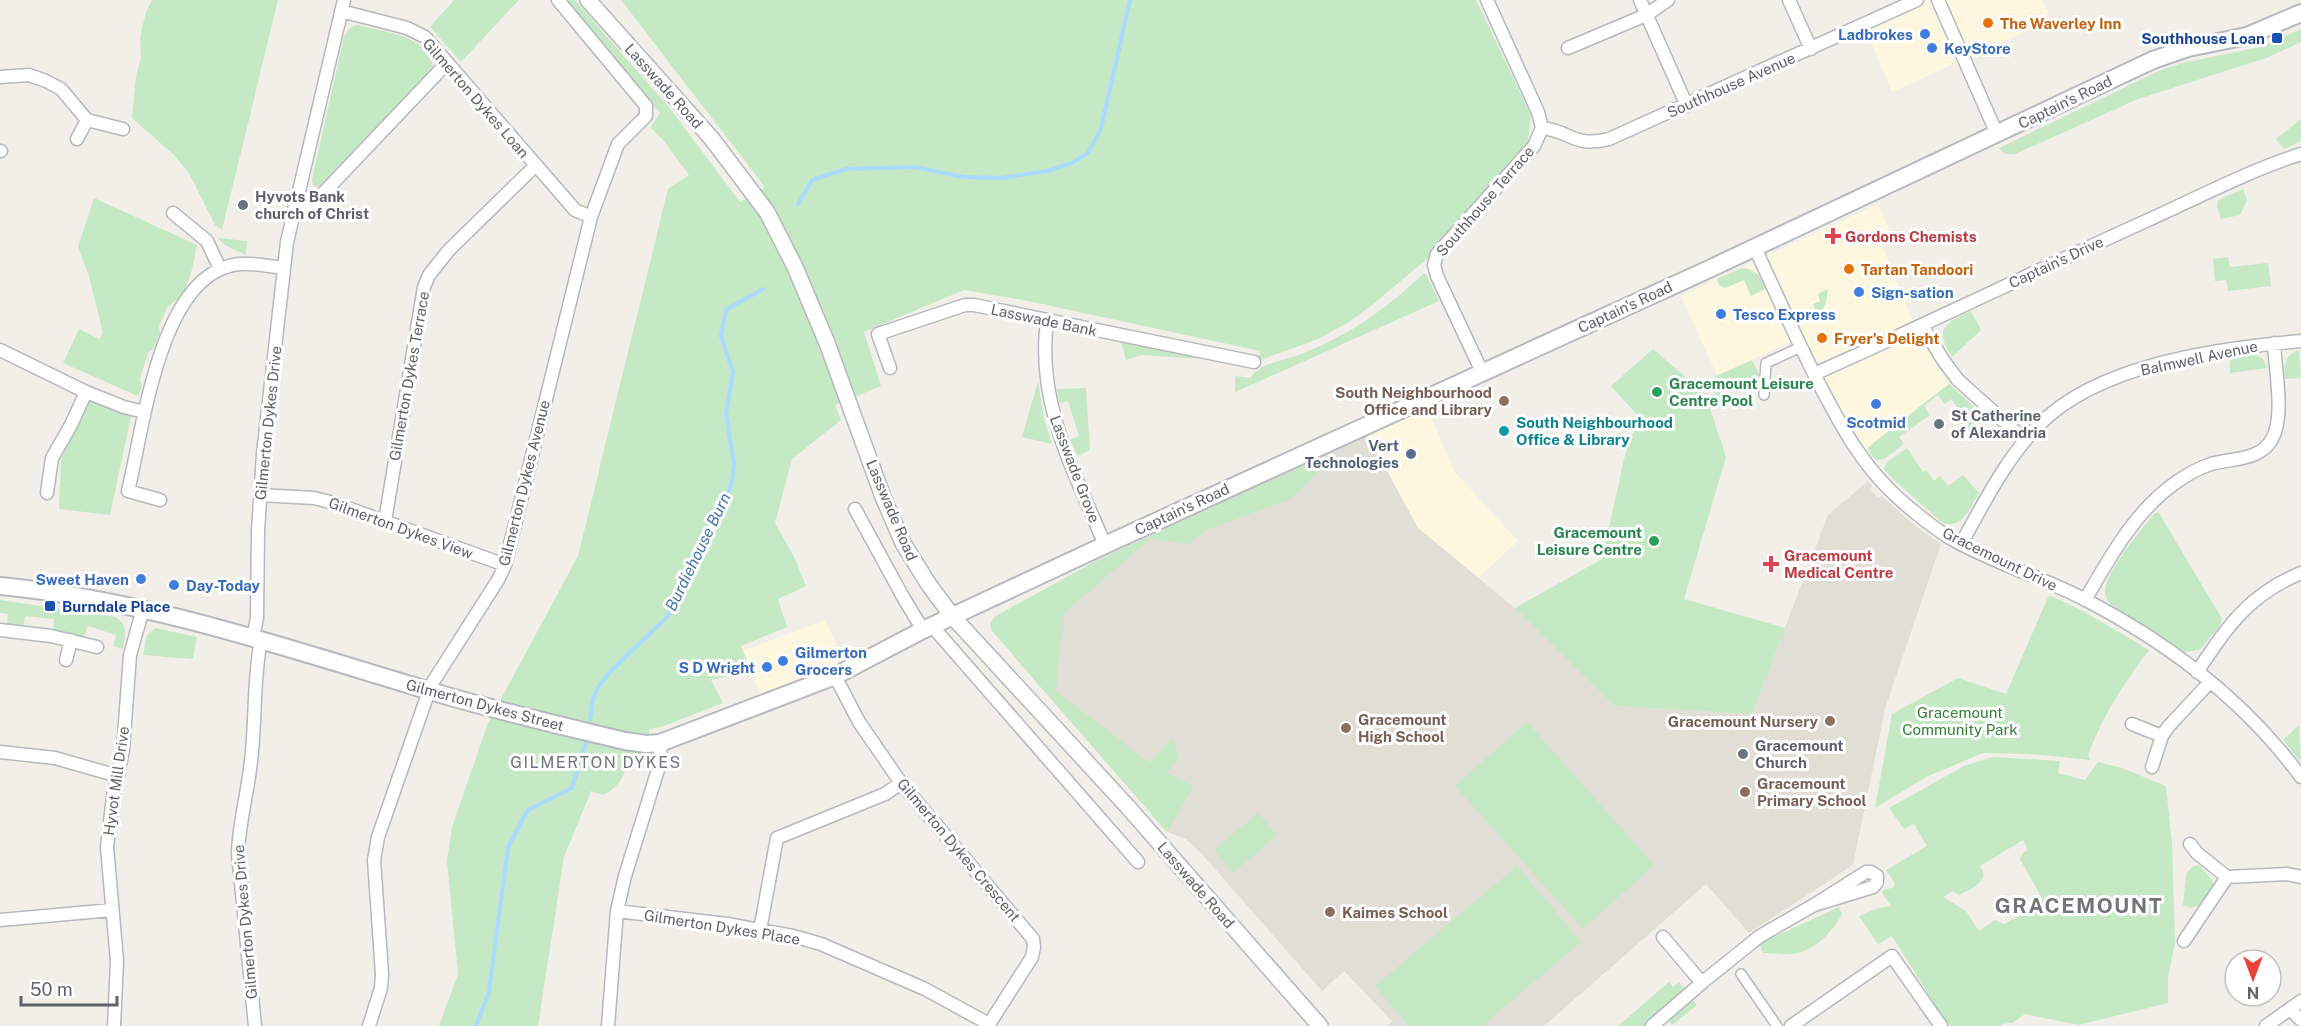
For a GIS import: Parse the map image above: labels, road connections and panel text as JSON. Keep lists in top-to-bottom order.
{
  "streets": {
    "main road": ["Captain's Road", "Gilmerton Dykes Street"],
    "street": [
      "Southhouse Avenue",
      "Lasswade Road",
      "Gilmerton Dykes Loan",
      "Southhouse Terrace",
      "Captain's Drive",
      "Lasswade Bank",
      "Balmwell Avenue",
      "Gilmerton Dykes Terrace",
      "Gilmerton Dykes Drive",
      "Lasswade Grove",
      "Gilmerton Dykes Avenue",
      "Gilmerton Dykes View",
      "Gracemount Drive",
      "Hyvot Mill Drive",
      "Gilmerton Dykes Crescent",
      "Gilmerton Dykes Place"
    ]
  },
  "crossings": [
    ["Southhouse Avenue", "Southhouse Terrace"],
    ["Lasswade Road", "Captain's Road"],
    ["Lasswade Road", "Gilmerton Dykes Avenue"],
    ["Lasswade Road", "Gilmerton Dykes Street"],
    ["Gilmerton Dykes Loan", "Gilmerton Dykes Terrace"],
    ["Gilmerton Dykes Loan", "Gilmerton Dykes Drive"],
    ["Gilmerton Dykes Loan", "Gilmerton Dykes Avenue"],
    ["Captain's Road", "Southhouse Terrace"],
    ["Captain's Road", "Lasswade Grove"],
    ["Captain's Road", "Gracemount Drive"],
    ["Captain's Road", "Gilmerton Dykes Street"],
    ["Captain's Drive", "Gracemount Drive"],
    ["Lasswade Bank", "Lasswade Grove"],
    ["Balmwell Avenue", "Gracemount Drive"],
    ["Gilmerton Dykes Terrace", "Gilmerton Dykes View"],
    ["Gilmerton Dykes Drive", "Gilmerton Dykes View"],
    ["Gilmerton Dykes Drive", "Gilmerton Dykes Street"],
    ["Gilmerton Dykes Avenue", "Gilmerton Dykes View"],
    ["Gilmerton Dykes Avenue", "Gilmerton Dykes Street"],
    ["Gilmerton Dykes Street", "Hyvot Mill Drive"],
    ["Gilmerton Dykes Street", "Gilmerton Dykes Crescent"],
    ["Gilmerton Dykes Crescent", "Gilmerton Dykes Place"]
  ],
  "districts": ["GILMERTON DYKES", "GRACEMOUNT"],
  "water": ["Burdiehouse Burn"],
  "parks": ["Gracemount Community Park"],
  "places": {
    "other": [
      "The Waverley Inn",
      "Ladbrokes",
      "KeyStore",
      "Hyvots Bank church of Christ",
      "Tartan Tandoori",
      "Sign-sation",
      "Tesco Express",
      "Fryer's Delight",
      "Gracemount Leisure Centre Pool",
      "South Neighbourhood Office and Library",
      "Scotmid",
      "St Catherine of Alexandria",
      "South Neighbourhood Office & Library",
      "Vert Technologies",
      "Gracemount Leisure Centre",
      "Sweet Haven",
      "Day-Today",
      "Gilmerton Grocers",
      "S D Wright",
      "Gracemount Nursery",
      "Gracemount High School",
      "Gracemount Church",
      "Gracemount Primary School",
      "Kaimes School"
    ],
    "transit": ["Southhouse Loan", "Burndale Place"],
    "health": ["Gordons Chemists", "Gracemount Medical Centre"]
  },
  "scale_bar": "50 m",
  "north": "bottom"
}
